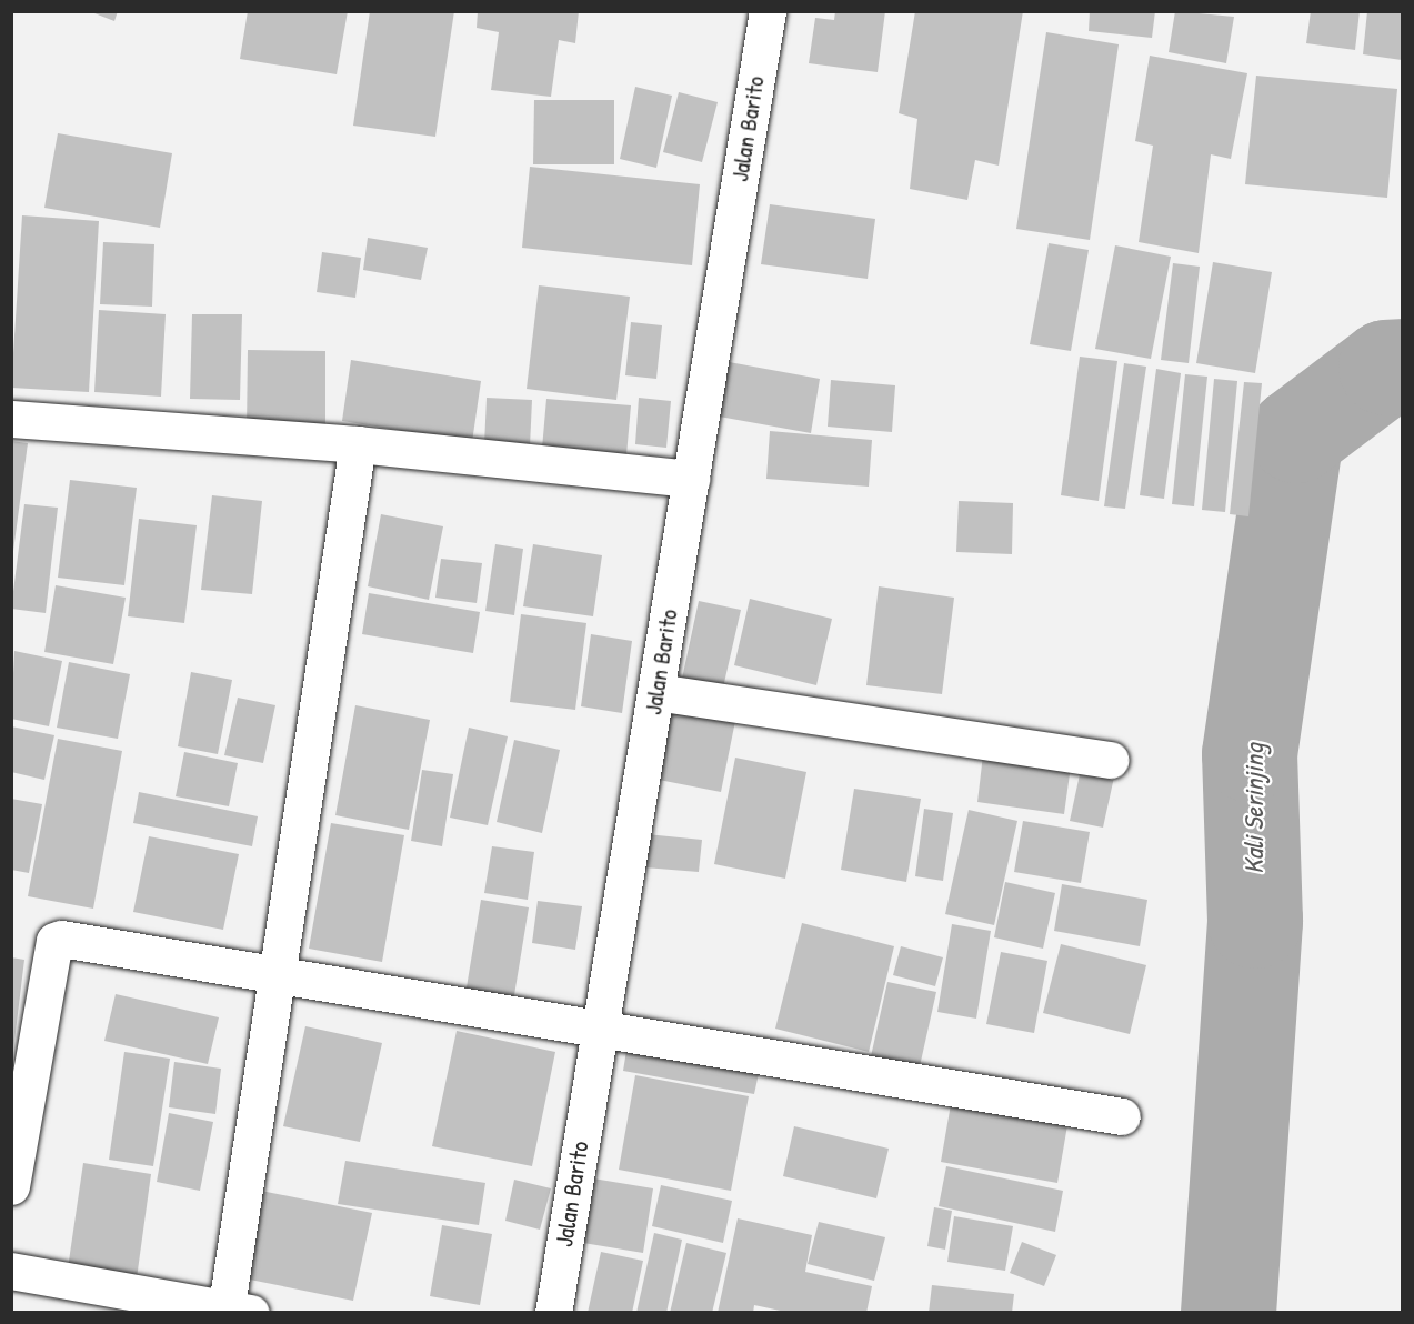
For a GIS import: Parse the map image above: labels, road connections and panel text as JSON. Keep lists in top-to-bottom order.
{
  "streets": {
    "street": ["Jalan Barito"]
  },
  "water": ["Kali Serinjing"]
}
